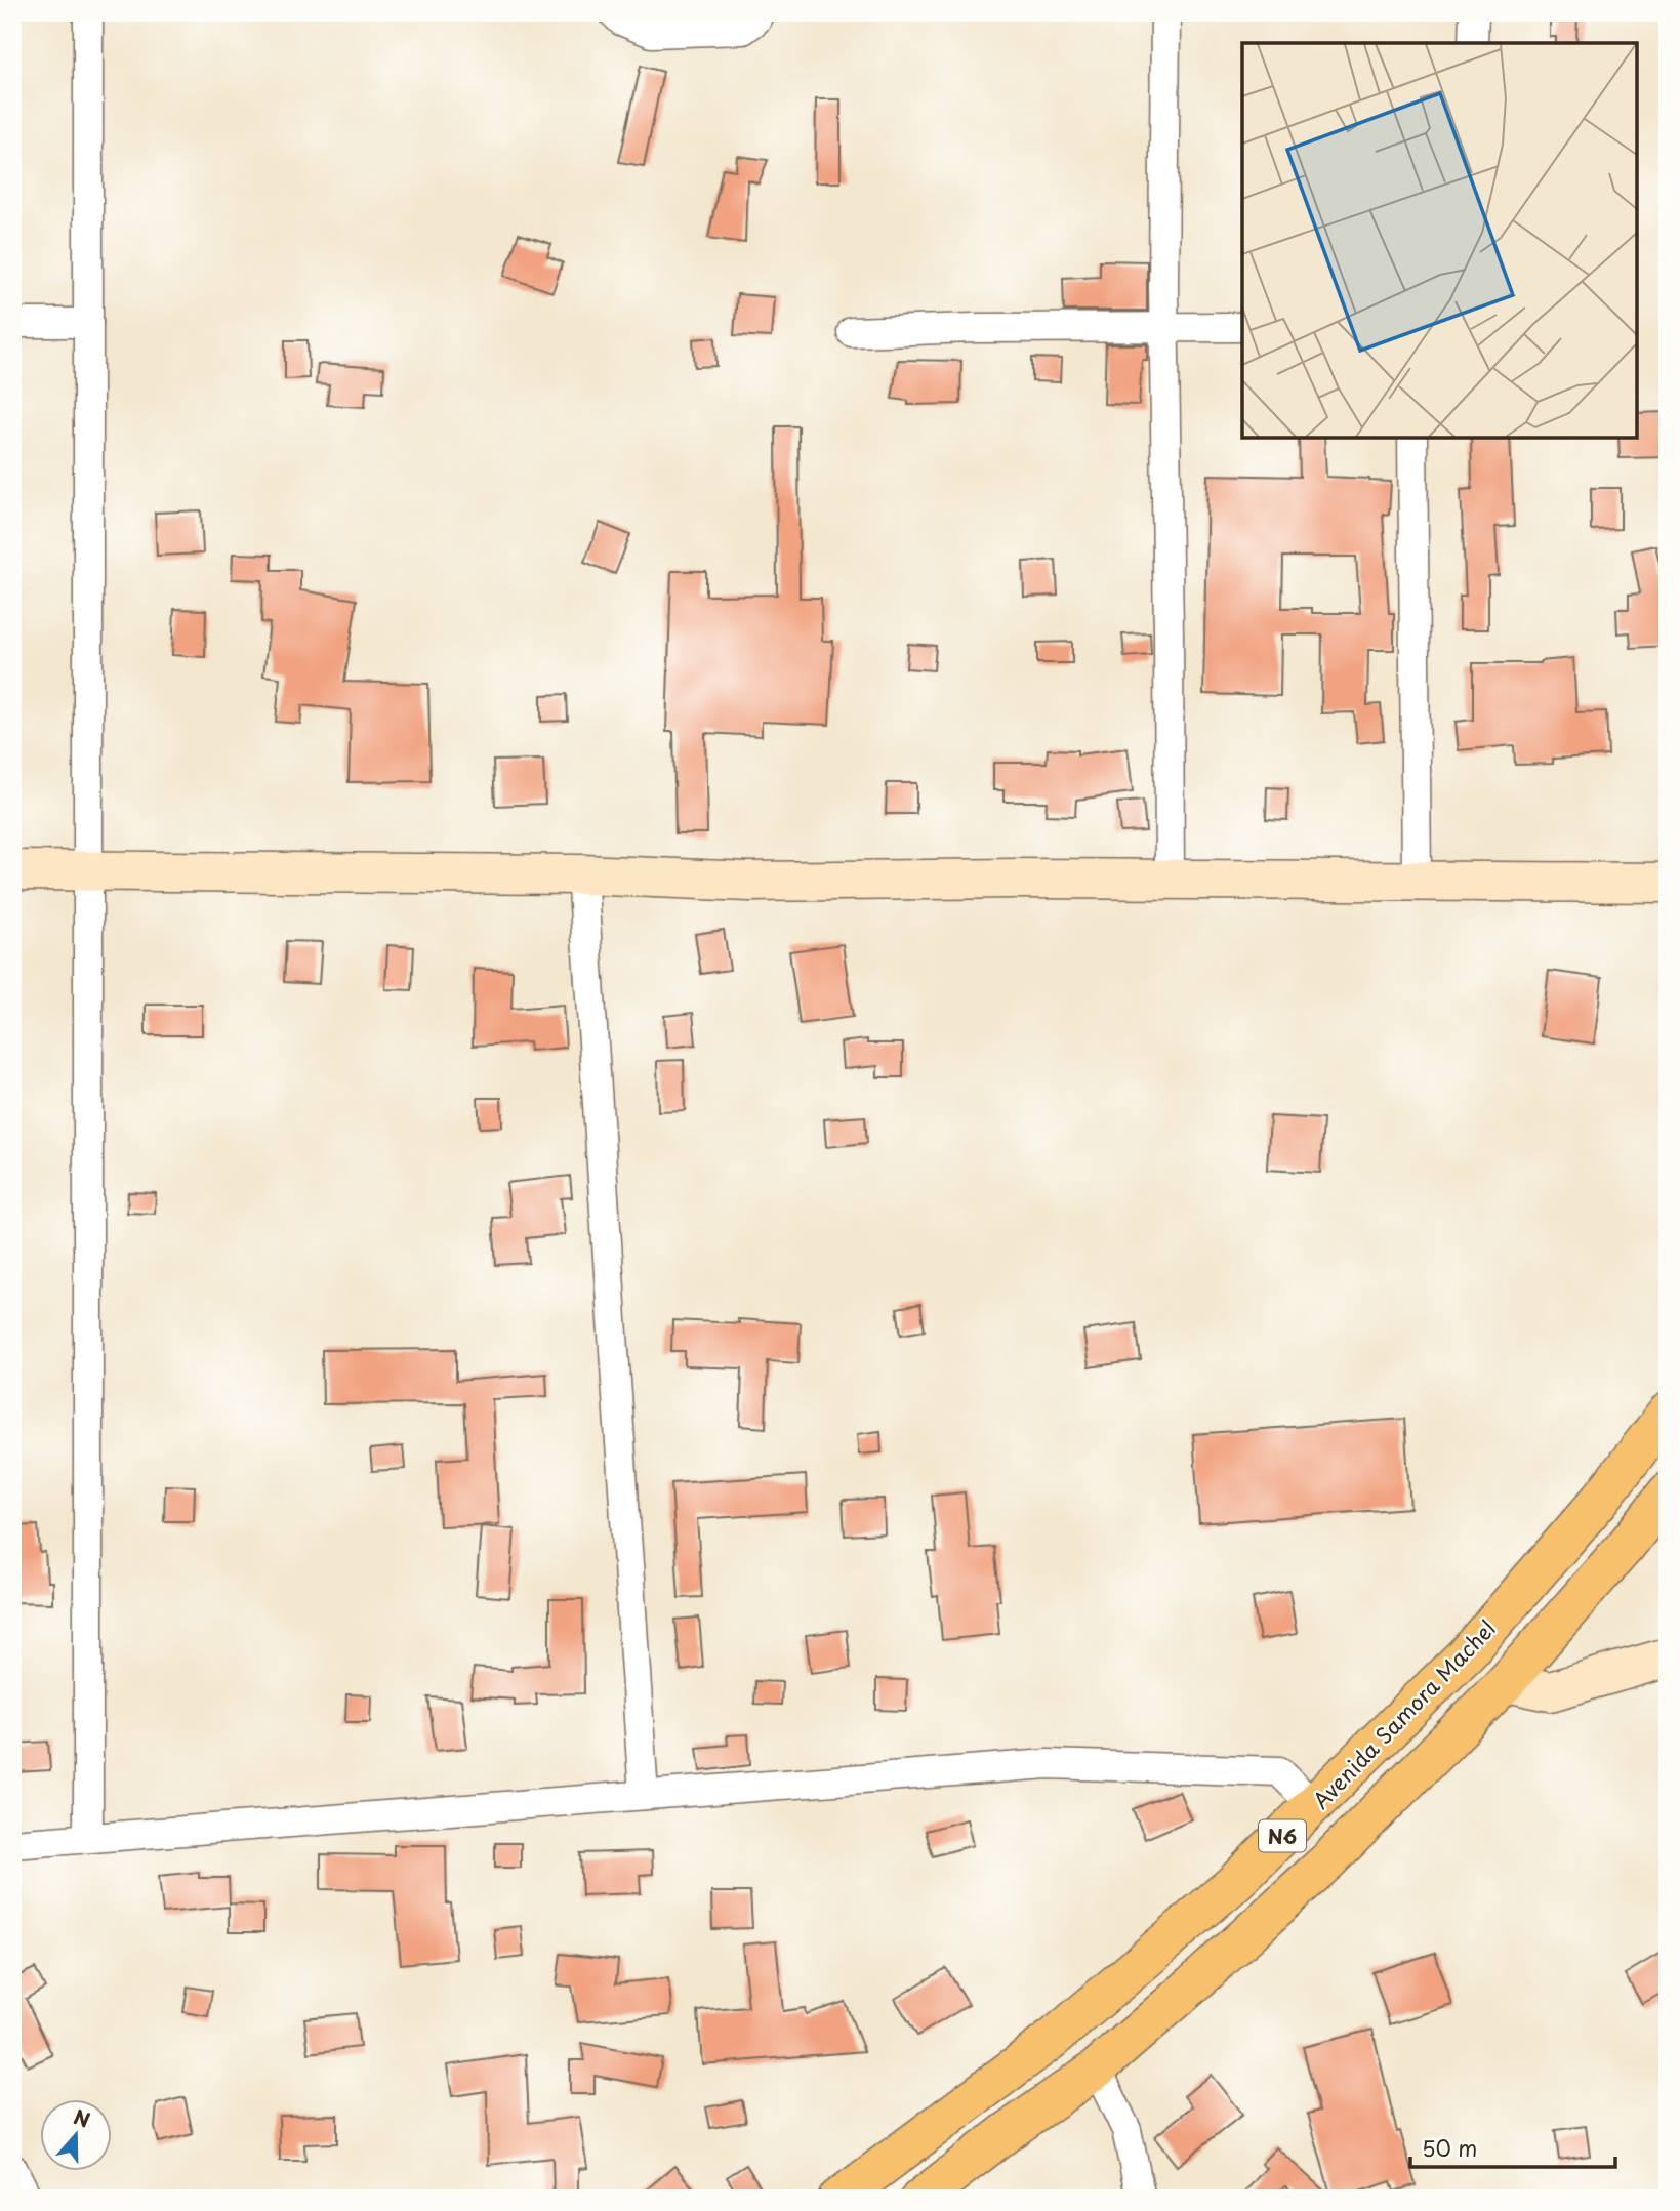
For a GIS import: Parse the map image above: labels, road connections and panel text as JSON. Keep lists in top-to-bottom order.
{
  "streets": {
    "highway": ["Avenida Samora Machel", "N6"]
  },
  "scale_bar": "50 m",
  "north": "top"
}
